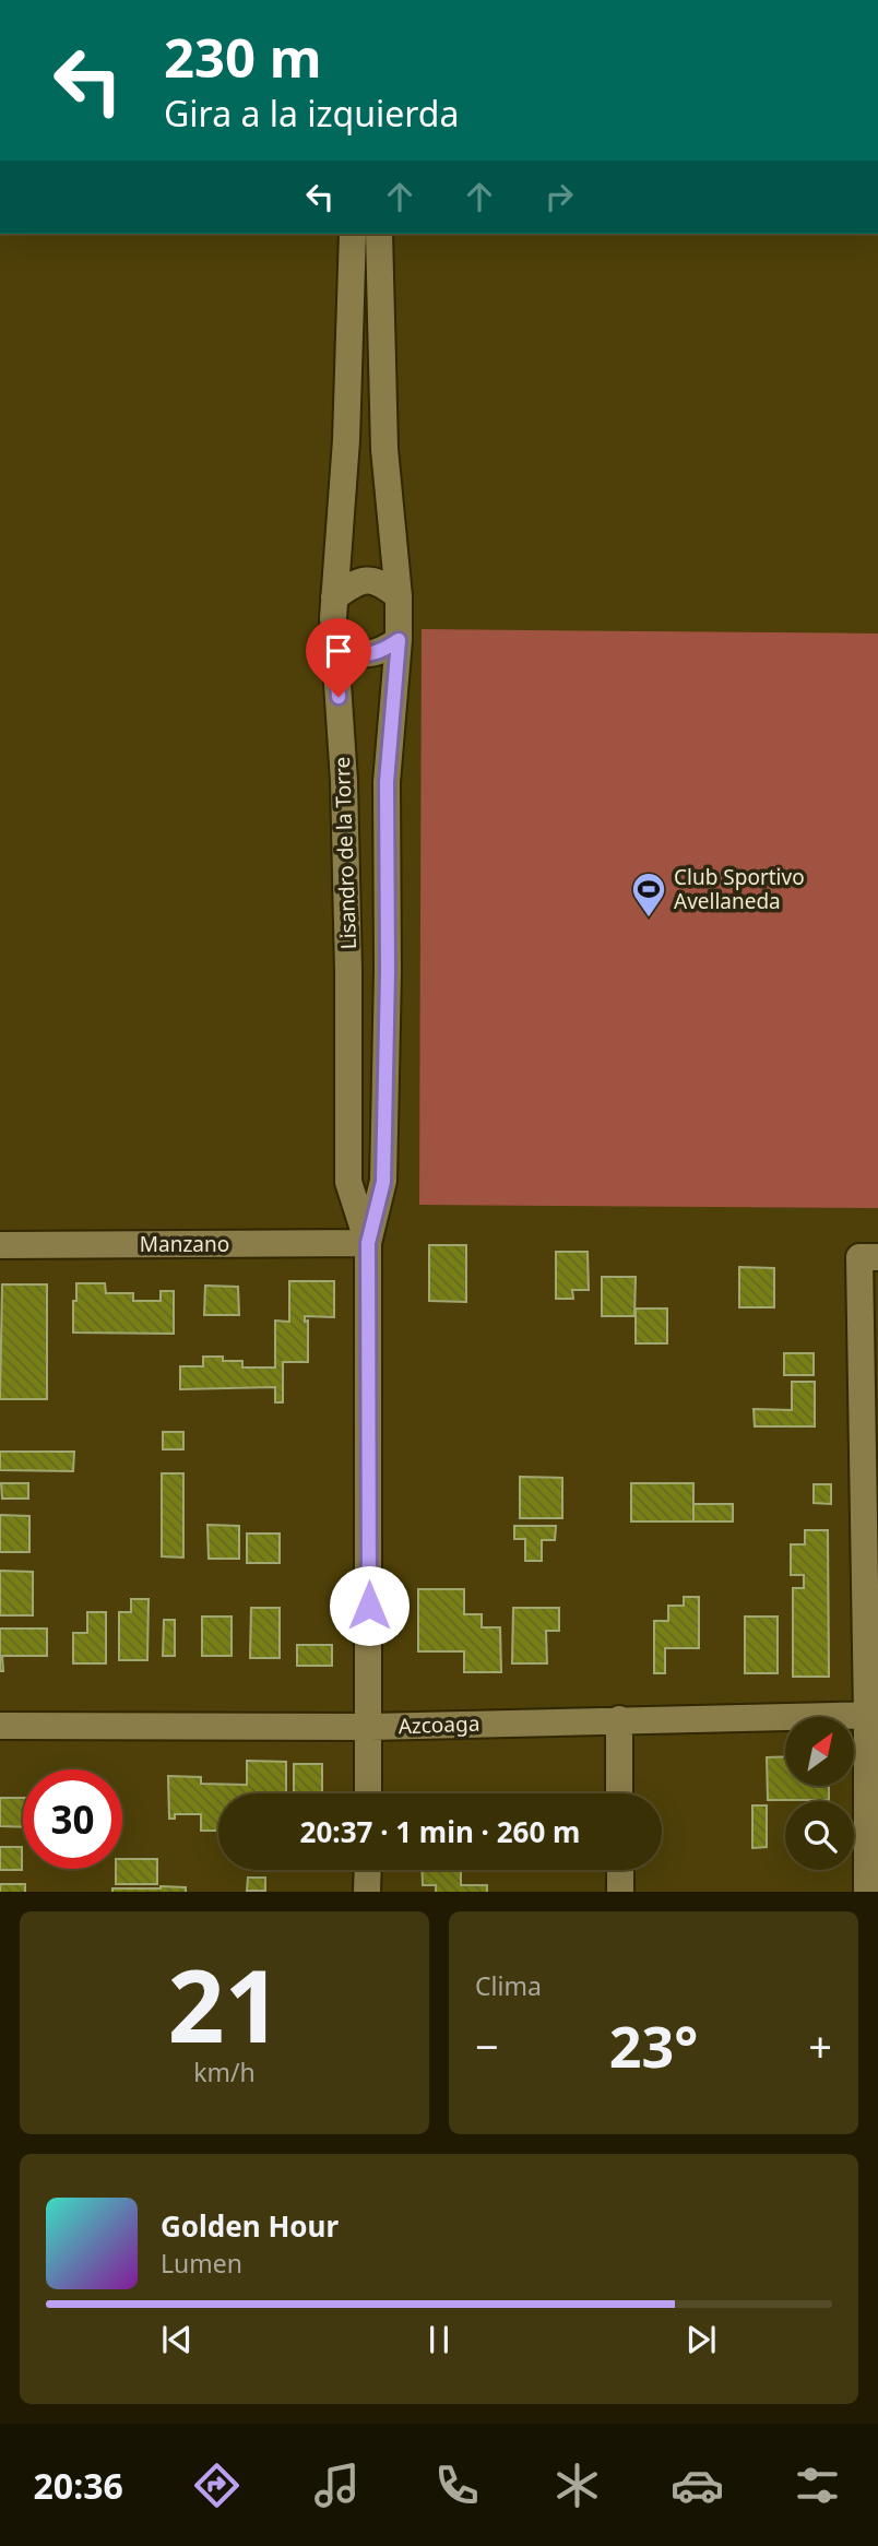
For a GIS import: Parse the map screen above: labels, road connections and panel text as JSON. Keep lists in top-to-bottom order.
{
  "streets": {
    "street": ["Lisandro de la Torre", "Manzano", "Azcoaga"]
  },
  "crossings": [
    ["Lisandro de la Torre", "Manzano"],
    ["Lisandro de la Torre", "Azcoaga"]
  ],
  "places": {
    "sports": ["Club Sportivo Avellaneda"]
  },
  "north": "top right",
  "page": {
    "turn": ["230 m", "Gira a la izquierda"],
    "limit": "30",
    "trip": "20:37 · 1 min · 260 m",
    "tile": [
      ["21", "km/h"],
      "Clima"
    ],
    "heat": ["−", "23°", "+"],
    "song": ["Golden Hour", "Lumen"],
    "tabs": "20:36"
  }
}
